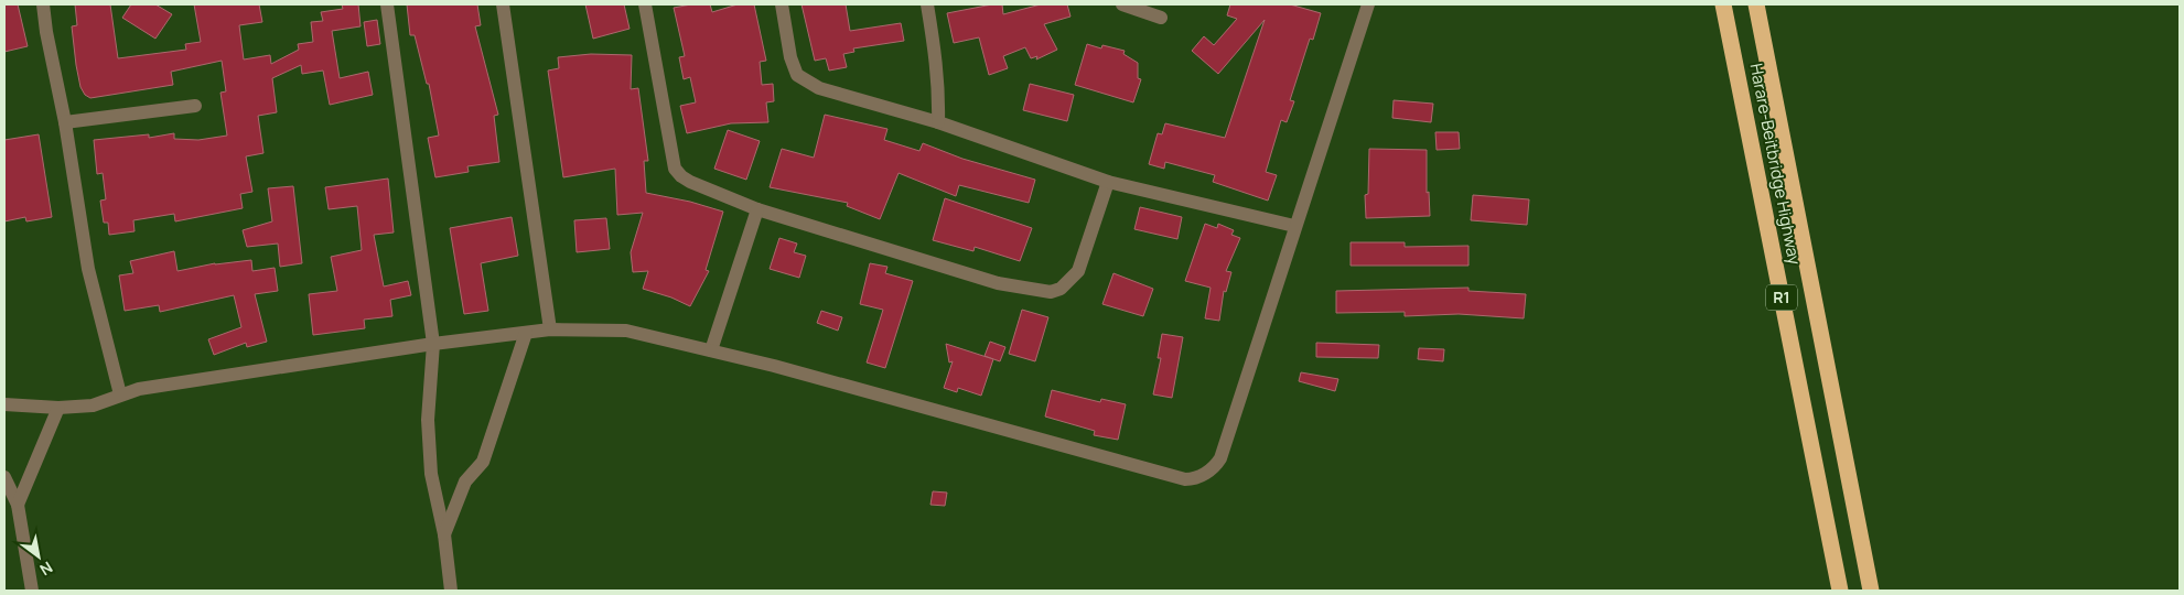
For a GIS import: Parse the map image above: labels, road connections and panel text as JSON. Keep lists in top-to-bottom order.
{
  "streets": {
    "highway": ["Harare-Beitbridge Highway", "R1"]
  },
  "north": "bottom right"
}
